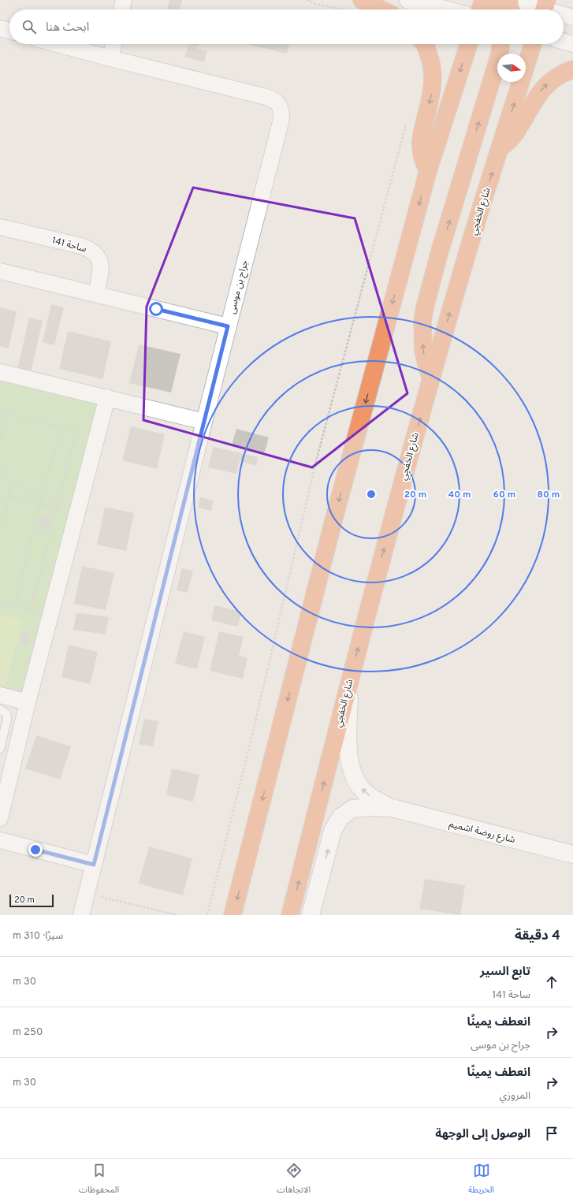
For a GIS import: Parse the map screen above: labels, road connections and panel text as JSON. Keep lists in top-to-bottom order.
{
  "streets": {
    "highway": ["شارع الخفجي"],
    "street": ["ساحة 141", "جراح بن موسى", "شارع روضة اشميم"]
  },
  "crossings": [
    ["شارع الخفجي", "شارع روضة اشميم"]
  ],
  "scale_bar": "20 m",
  "north": "right",
  "page": {
    "search": "ابحث هنا",
    "scale": "20 m",
    "heading": ["4 دقيقة", "سيرًا · 310 m"],
    "list": [
      ["تابع السير", "ساحة 141", "30 m"],
      ["انعطف يمينًا", "جراح بن موسى", "250 m"],
      ["انعطف يمينًا", "المروزي", "30 m"],
      "الوصول إلى الوجهة"
    ],
    "nav": ["الخريطة", "الاتجاهات", "المحفوظات"]
  },
  "rings": [
    "20 m",
    "40 m",
    "60 m",
    "80 m"
  ]
}
